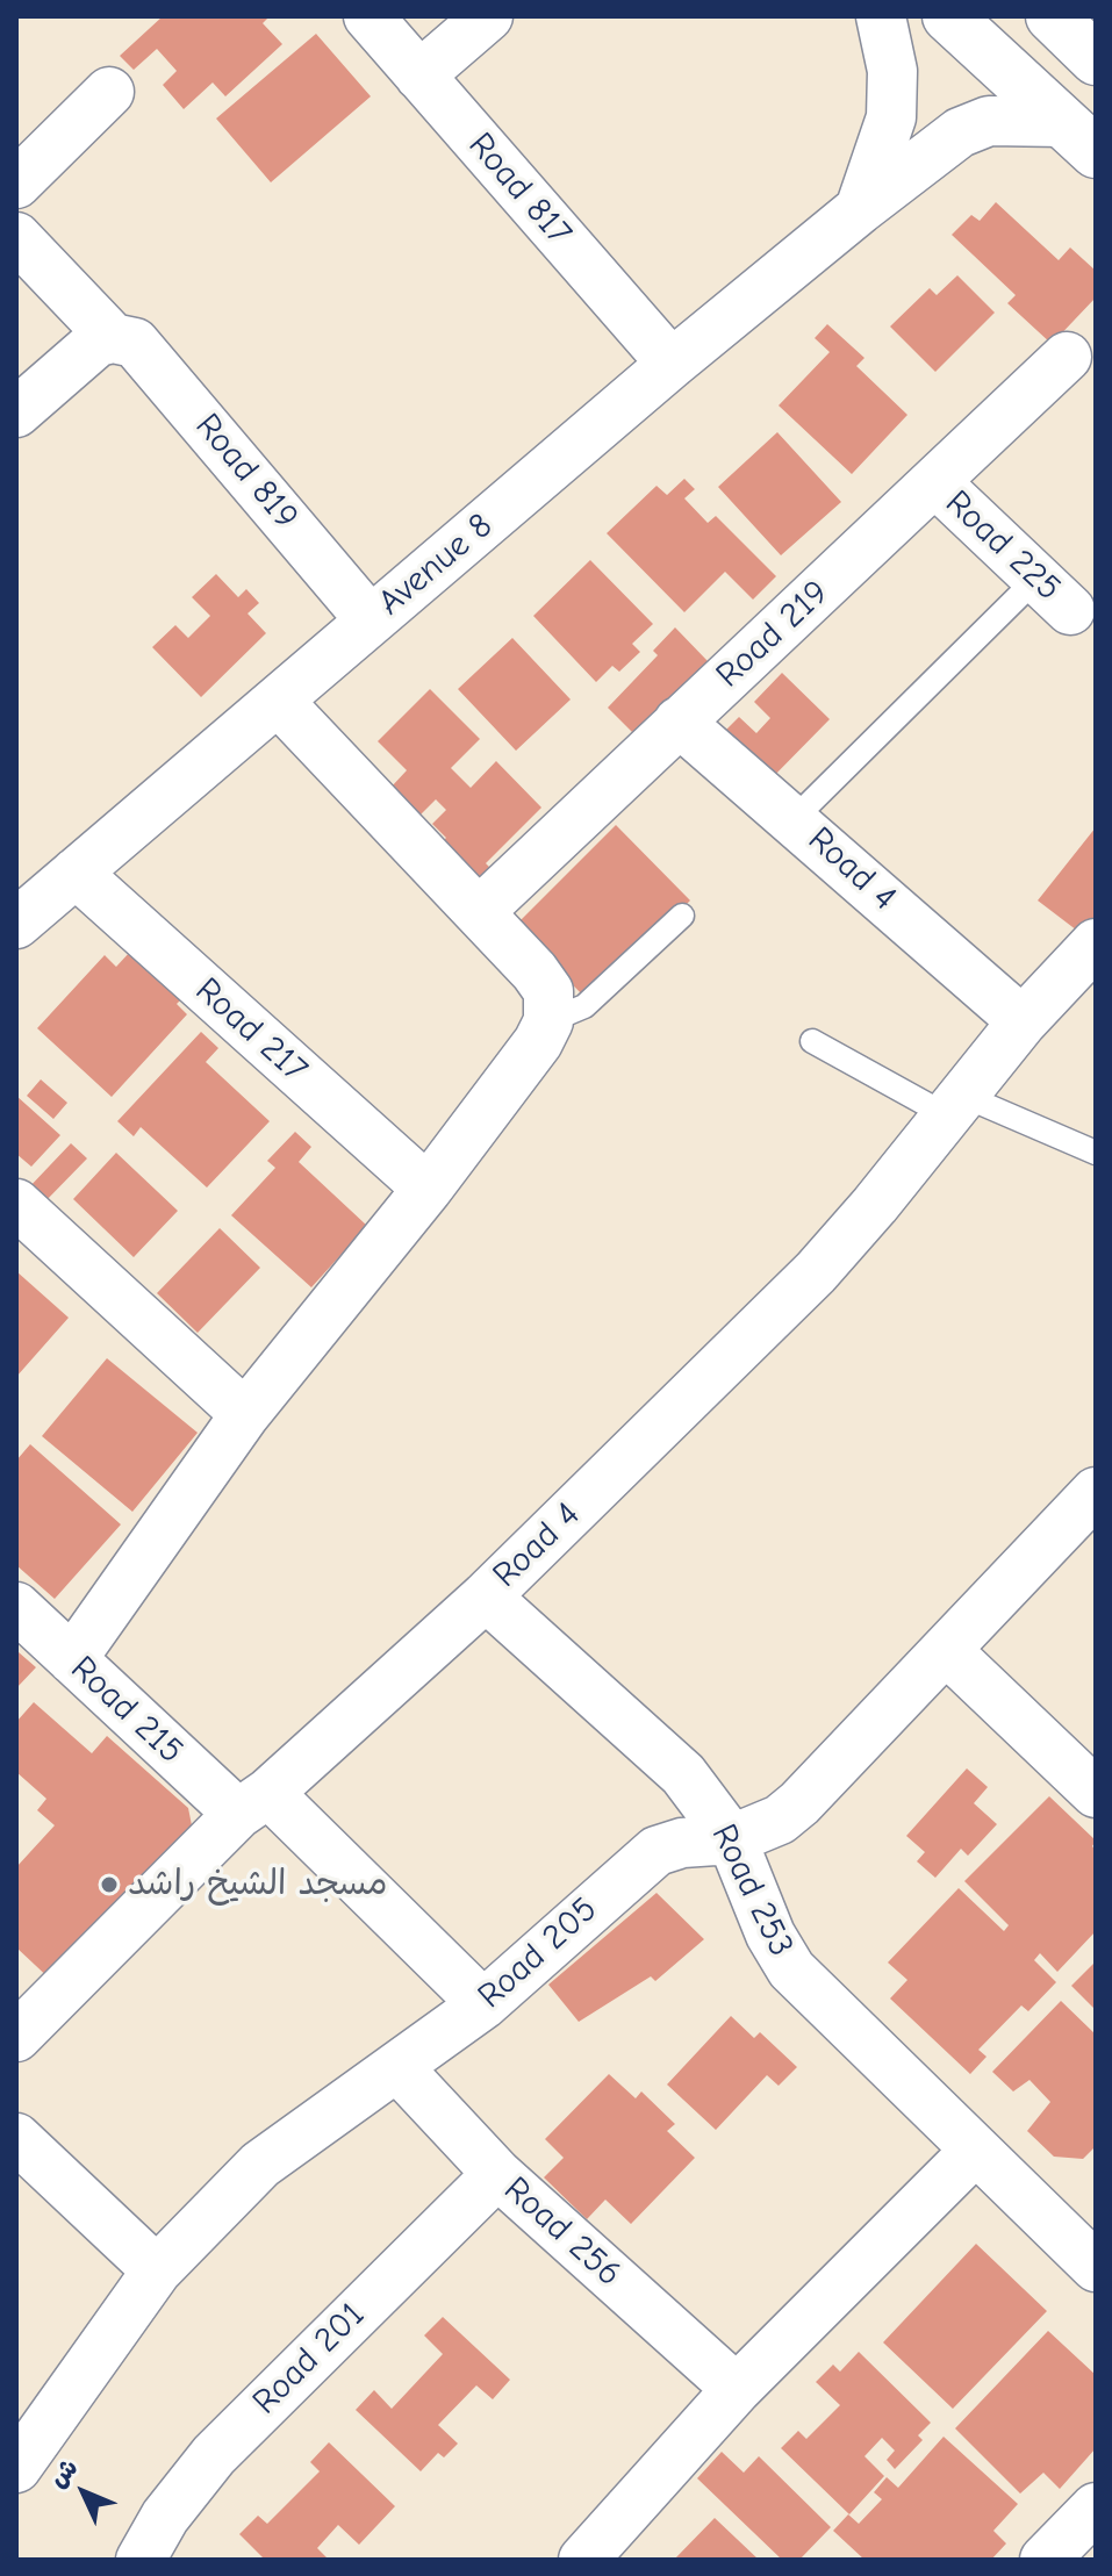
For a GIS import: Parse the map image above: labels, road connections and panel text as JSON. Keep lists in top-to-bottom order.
{
  "streets": {
    "street": [
      "Road 817",
      "Road 819",
      "Road 225",
      "Avenue 8",
      "Road 219",
      "Road 4",
      "Road 217",
      "Road 215",
      "Road 253",
      "Road 205",
      "Road 256",
      "Road 201"
    ]
  },
  "crossings": [
    ["Road 817", "Avenue 8"],
    ["Road 819", "Avenue 8"],
    ["Road 225", "Road 219"],
    ["Avenue 8", "Road 217"],
    ["Road 219", "Road 4"],
    ["Road 4", "Road 215"],
    ["Road 4", "Road 253"],
    ["Road 215", "Road 205"],
    ["Road 253", "Road 205"],
    ["Road 205", "Road 256"],
    ["Road 256", "Road 201"]
  ],
  "places": ["مسجد الشيخ راشد"],
  "north": "top left"
}
